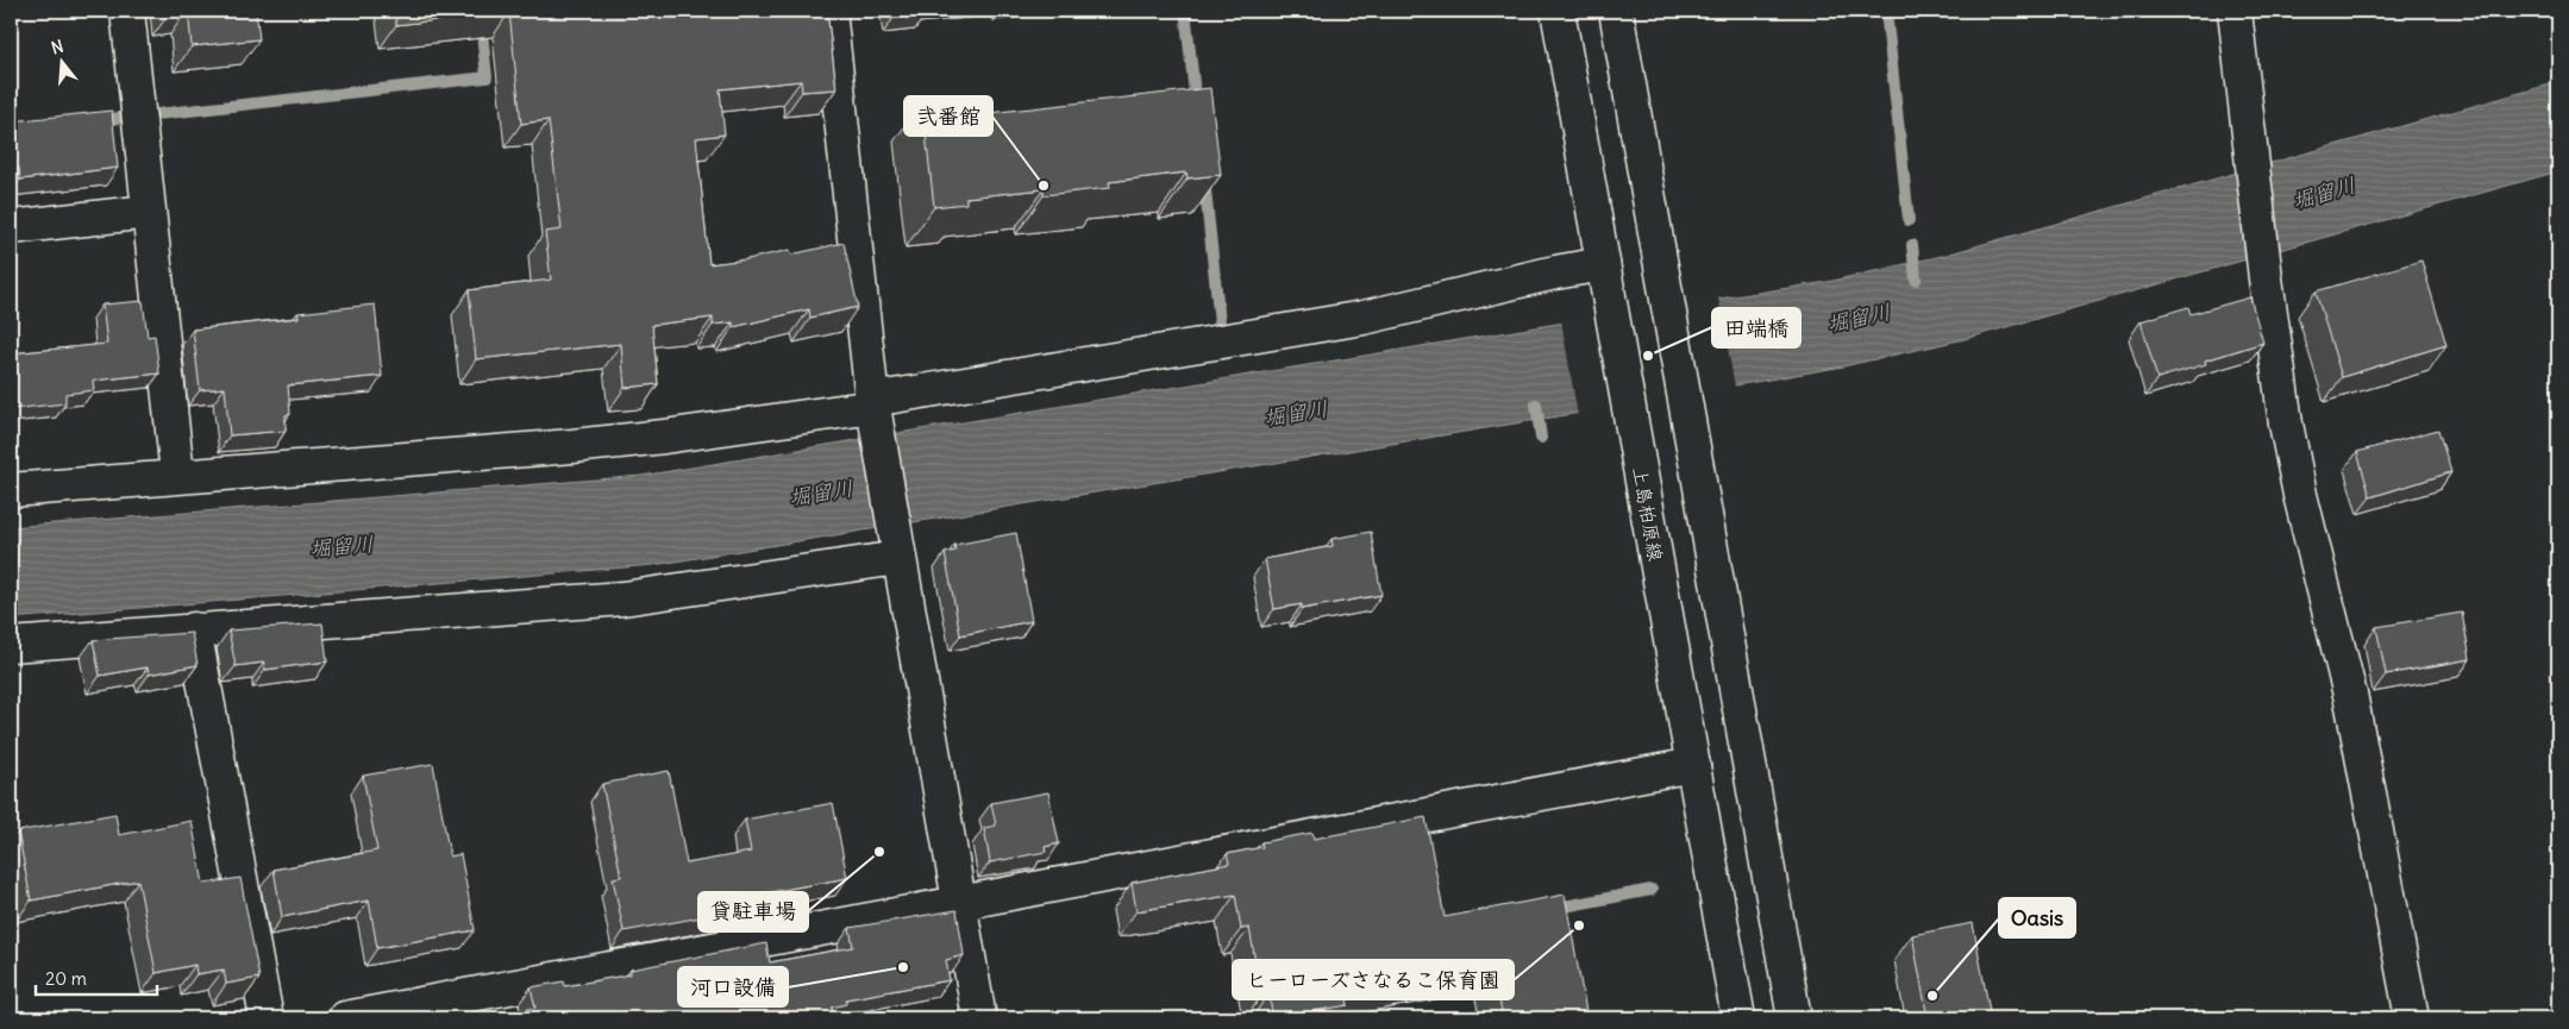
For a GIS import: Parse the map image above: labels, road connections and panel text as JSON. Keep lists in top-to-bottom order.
{
  "streets": {
    "street": ["上島柏原線"]
  },
  "water": ["堀留川"],
  "places": [
    "弐番館",
    "田端橋",
    "貸駐車場",
    "ヒーローズさなるこ保育園",
    "河口設備",
    "Oasis"
  ],
  "scale_bar": "20 m",
  "north": "top"
}
